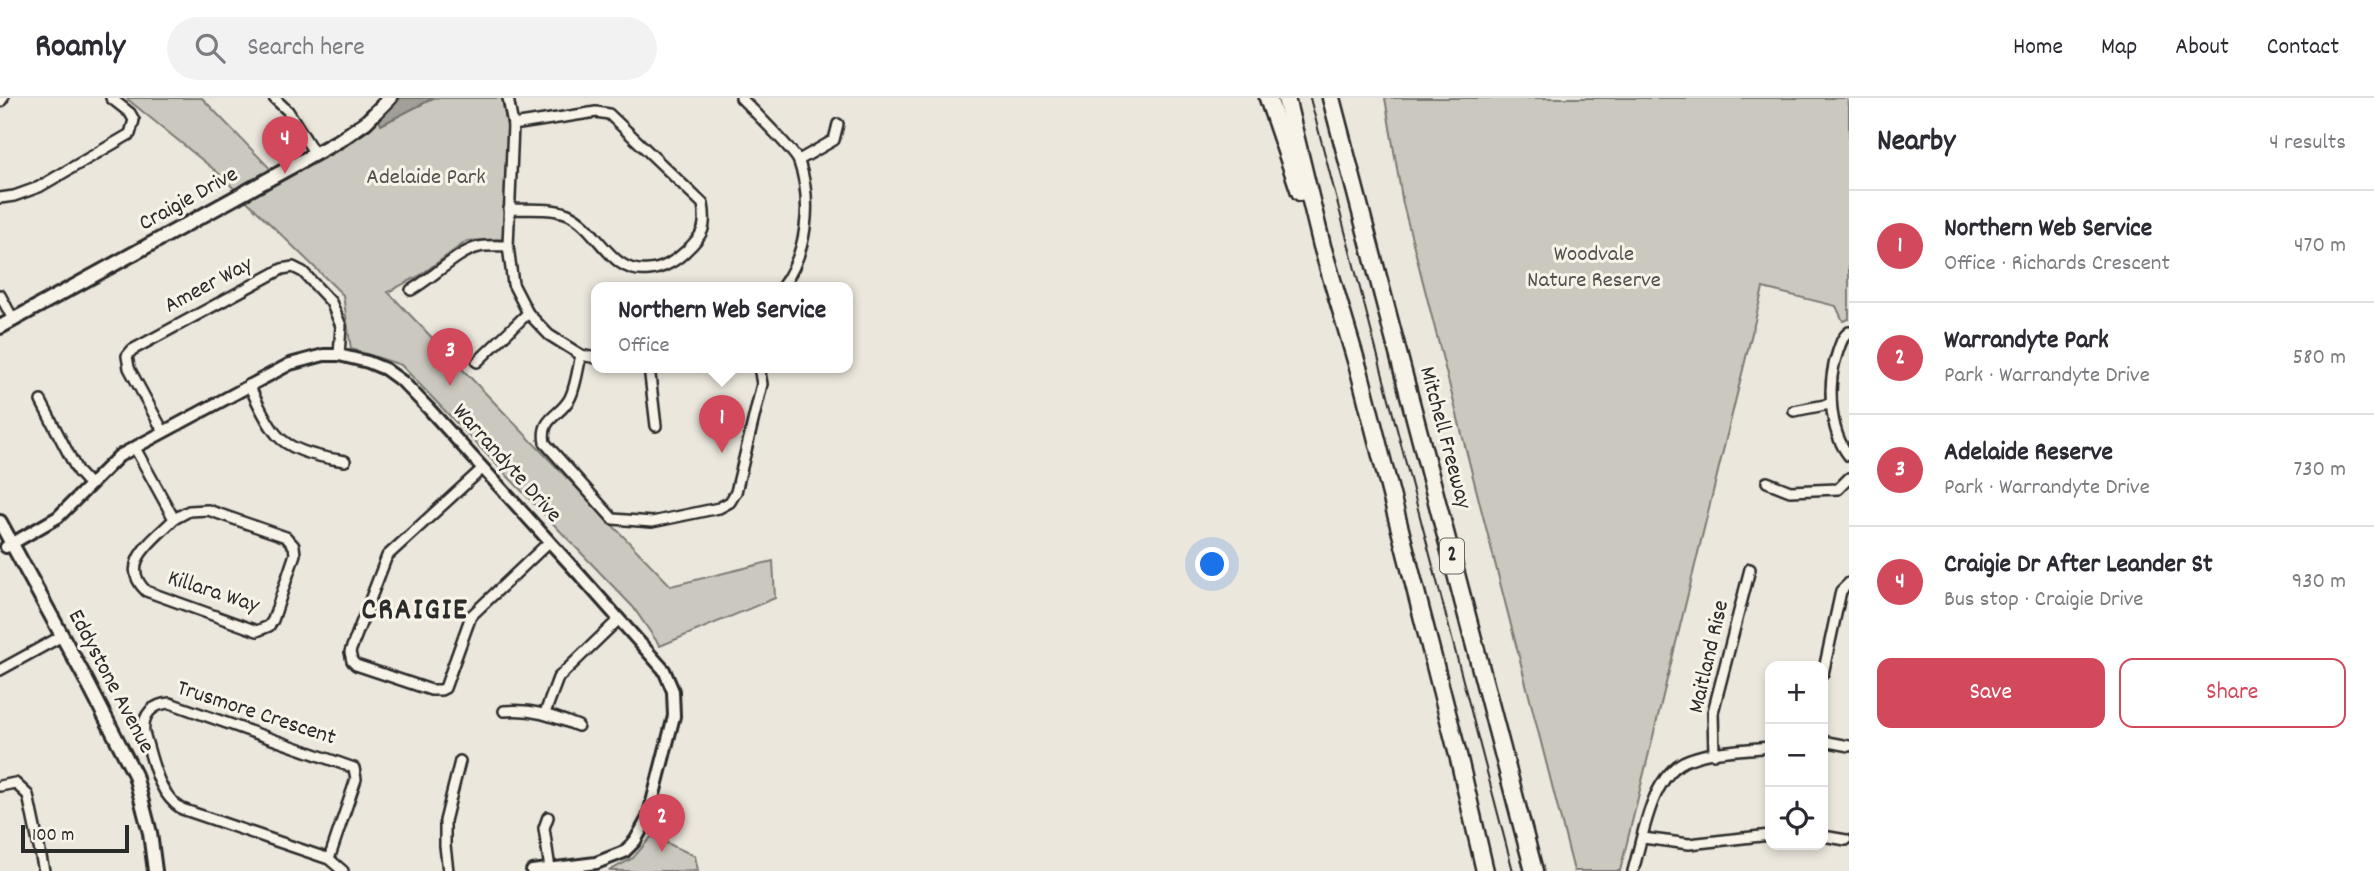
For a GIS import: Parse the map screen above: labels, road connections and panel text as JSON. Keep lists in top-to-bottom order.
{
  "streets": {
    "highway": ["Mitchell Freeway", "2"],
    "main road": ["Craigie Drive", "Eddystone Avenue"],
    "street": [
      "Ameer Way",
      "Warrandyte Drive",
      "Killara Way",
      "Maitland Rise",
      "Trusmore Crescent"
    ]
  },
  "crossings": [
    ["Ameer Way", "Warrandyte Drive"],
    ["Warrandyte Drive", "Eddystone Avenue"]
  ],
  "districts": ["CRAIGIE"],
  "parks": ["Adelaide Park", "Woodvale Nature Reserve"],
  "scale_bar": "100 m",
  "page": {
    "header": "Roamly",
    "search": "Search here",
    "nav": [
      "Home",
      "Map",
      "About",
      "Contact"
    ],
    "heading": ["Nearby", "4 results"],
    "pins": [
      "4",
      "3",
      "1",
      "2"
    ],
    "list": [
      {
        "mark": "1",
        "name": "Northern Web Service",
        "note": "Office · Richards Crescent",
        "value": "470 m"
      },
      {
        "mark": "2",
        "name": "Warrandyte Park",
        "note": "Park · Warrandyte Drive",
        "value": "580 m"
      },
      {
        "mark": "3",
        "name": "Adelaide Reserve",
        "note": "Park · Warrandyte Drive",
        "value": "730 m"
      },
      {
        "mark": "4",
        "name": "Craigie Dr After Leander St",
        "note": "Bus stop · Craigie Drive",
        "value": "930 m"
      }
    ],
    "popup": ["Northern Web Service", "Office"],
    "buttons": ["Save", "Share"],
    "map_buttons": ["+", "−"],
    "scale": "100 m"
  }
}
